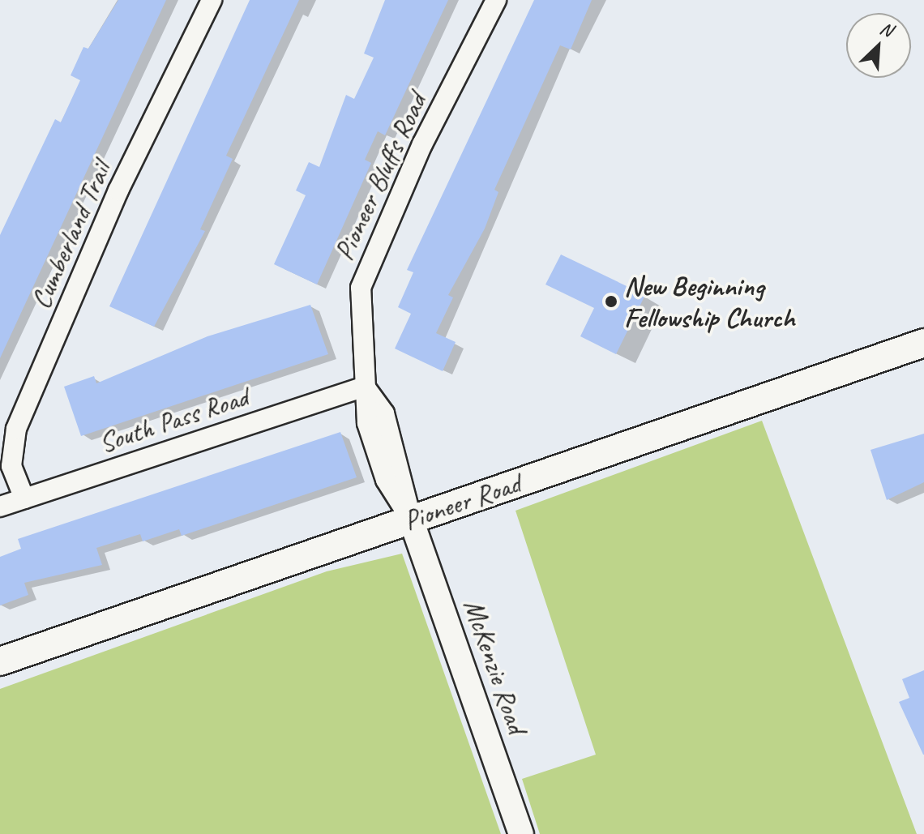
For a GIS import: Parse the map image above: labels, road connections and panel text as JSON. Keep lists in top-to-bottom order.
{
  "streets": {
    "main road": ["Pioneer Road"],
    "street": [
      "Pioneer Bluffs Road",
      "Cumberland Trail",
      "South Pass Road",
      "McKenzie Road"
    ]
  },
  "crossings": [
    ["Pioneer Bluffs Road", "South Pass Road"],
    ["Pioneer Bluffs Road", "Pioneer Road"],
    ["Pioneer Bluffs Road", "McKenzie Road"],
    ["Cumberland Trail", "South Pass Road"],
    ["Pioneer Road", "McKenzie Road"]
  ],
  "places": ["New Beginning Fellowship Church"],
  "north": "top right"
}
